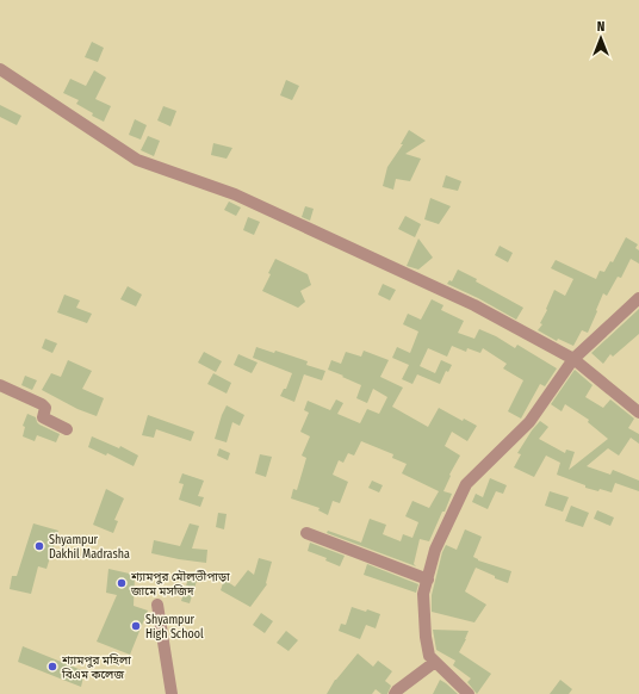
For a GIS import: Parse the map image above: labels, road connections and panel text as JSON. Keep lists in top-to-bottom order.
{
  "places": [
    "Shyampur Dakhil Madrasha",
    "শ্যামপুর মৌলভীপাড়া জামে মসজিদ",
    "Shyampur High School",
    "শ্যামপুর মহিলা বিএম কলেজ"
  ],
  "north": "top"
}
